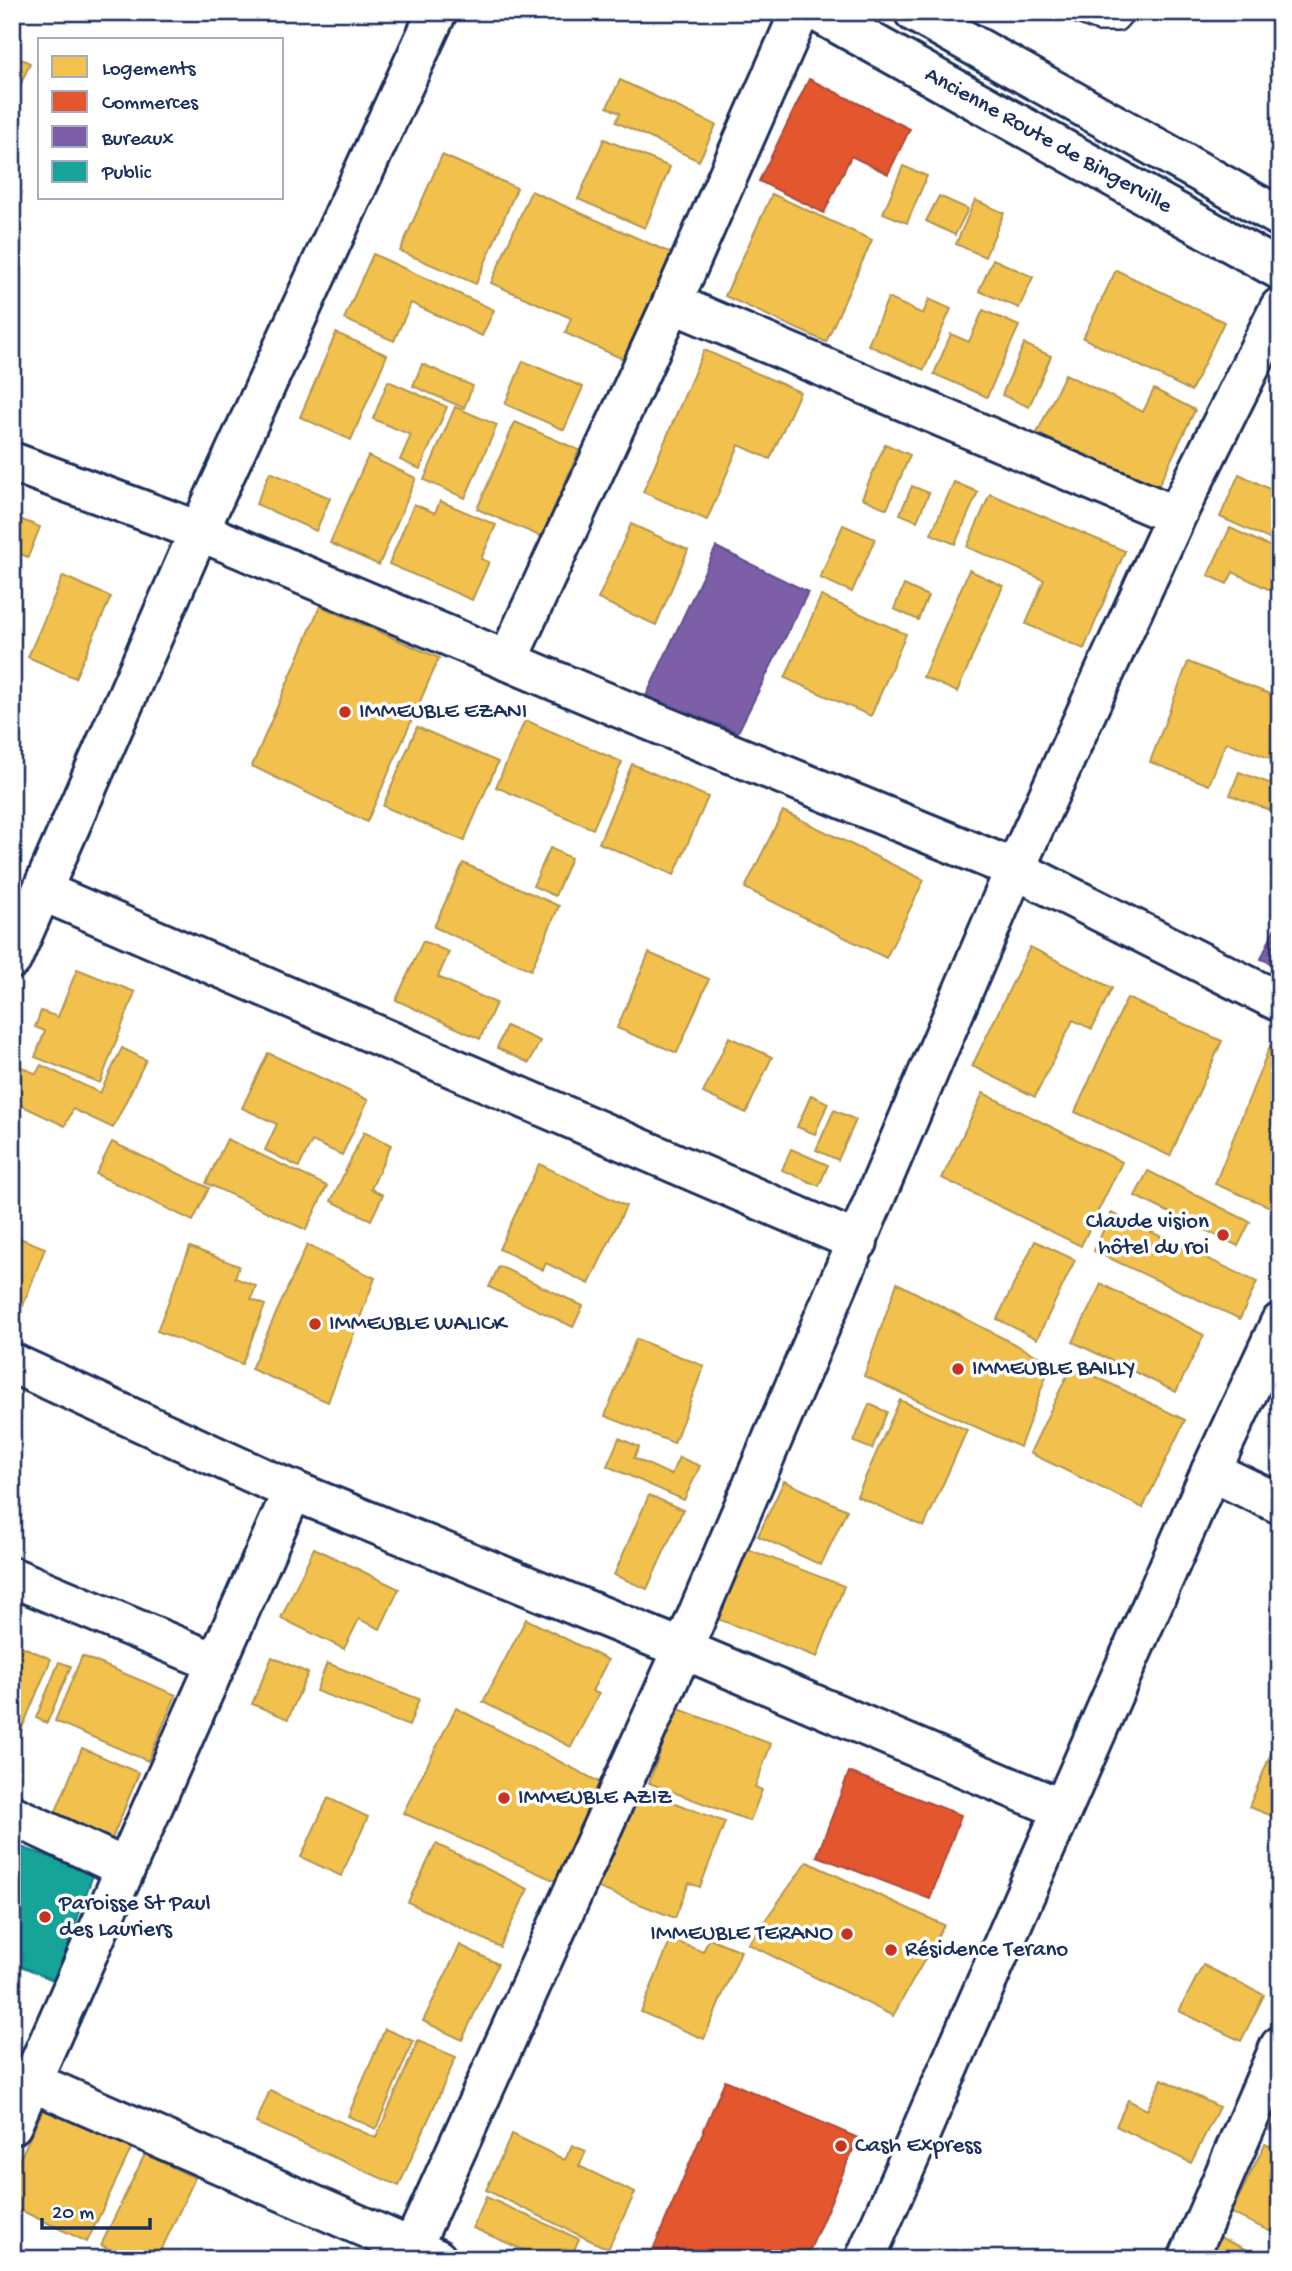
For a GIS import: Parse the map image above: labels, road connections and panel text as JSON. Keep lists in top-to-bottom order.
{
  "streets": {
    "street": ["Ancienne Route de Bingerville"]
  },
  "places": [
    "IMMEUBLE EZANI",
    "Claude vision hôtel du roi",
    "IMMEUBLE WALICK",
    "IMMEUBLE BAILLY",
    "IMMEUBLE AZIZ",
    "Paroisse St Paul des Lauriers",
    "IMMEUBLE TERANO",
    "Résidence Terano",
    "Cash Express"
  ],
  "legend": [
    "Logements",
    "Commerces",
    "Bureaux",
    "Public"
  ],
  "scale_bar": "20 m"
}
